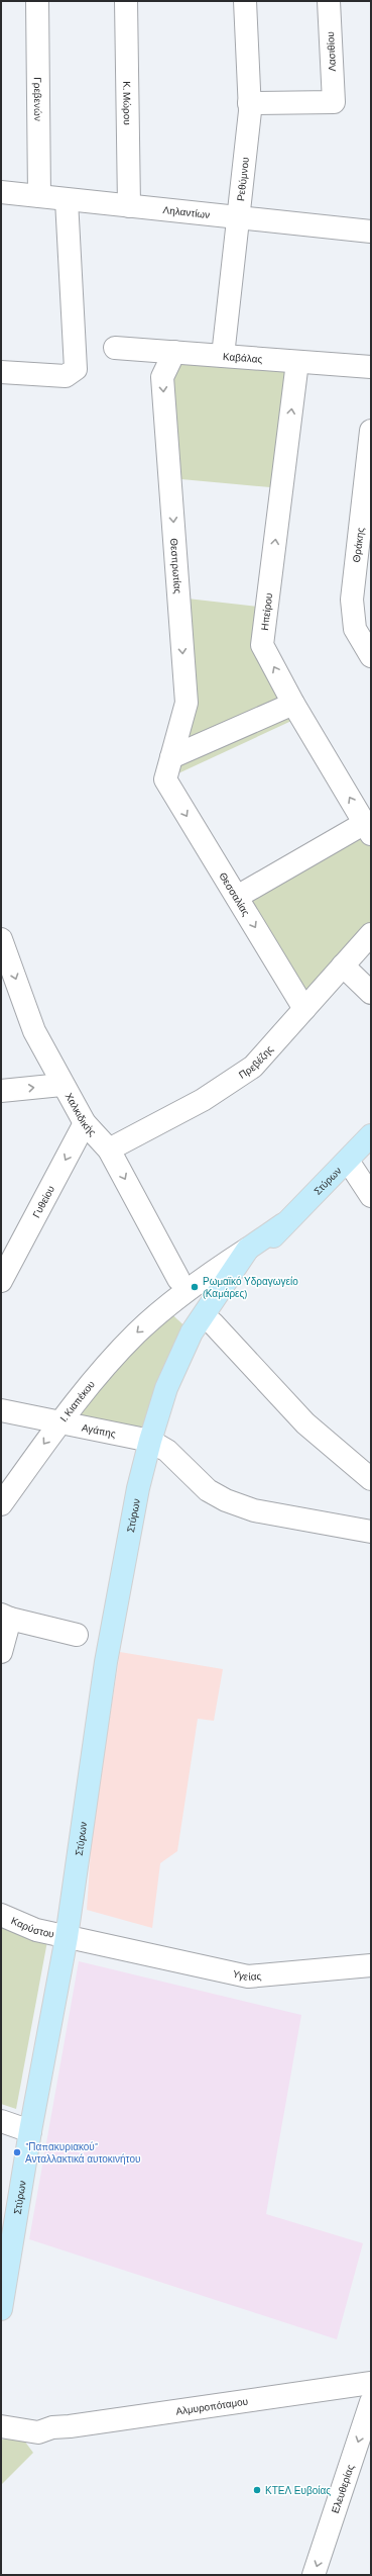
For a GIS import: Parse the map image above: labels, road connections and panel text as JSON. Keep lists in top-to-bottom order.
{
  "streets": {
    "main road": ["Στύρων"],
    "street": [
      "Λασιθίου",
      "Γρεβενών",
      "Κ. Μώρου",
      "Ρεθύμνου",
      "Ληλαντίων",
      "Καβάλας",
      "Θράκης",
      "Θεσπρωτίας",
      "Ηπείρου",
      "Θεσσαλίας",
      "Πρεβέζης",
      "Χαλκιδικής",
      "Γυθείου",
      "Ι. Κιαπέκου",
      "Αγάπης",
      "Καρύστου",
      "Υγείας",
      "Αλμυροπόταμου",
      "Ελευθερίας"
    ]
  },
  "crossings": [
    ["Λασιθίου", "Ρεθύμνου"],
    ["Γρεβενών", "Ληλαντίων"],
    ["Κ. Μώρου", "Ληλαντίων"],
    ["Ρεθύμνου", "Ληλαντίων"],
    ["Ρεθύμνου", "Καβάλας"],
    ["Καβάλας", "Θεσπρωτίας"],
    ["Καβάλας", "Ηπείρου"],
    ["Θεσπρωτίας", "Θεσσαλίας"],
    ["Θεσσαλίας", "Πρεβέζης"],
    ["Πρεβέζης", "Χαλκιδικής"],
    ["Χαλκιδικής", "Γυθείου"],
    ["Χαλκιδικής", "Ι. Κιαπέκου"],
    ["Στύρων", "Ι. Κιαπέκου"],
    ["Στύρων", "Αγάπης"],
    ["Στύρων", "Καρύστου"],
    ["Ι. Κιαπέκου", "Αγάπης"],
    ["Καρύστου", "Υγείας"]
  ],
  "one_way": [
    "Θεσπρωτίας",
    "Ηπείρου",
    "Θεσσαλίας",
    "Χαλκιδικής",
    "Γυθείου",
    "Ι. Κιαπέκου",
    "Ελευθερίας"
  ],
  "places": ["Ρωμαϊκό Υδραγωγείο (Καμάρες)", "\"Παπακυριακού\" Ανταλλακτικά αυτοκινήτου", "ΚΤΕΛ Ευβοίας"]
}
